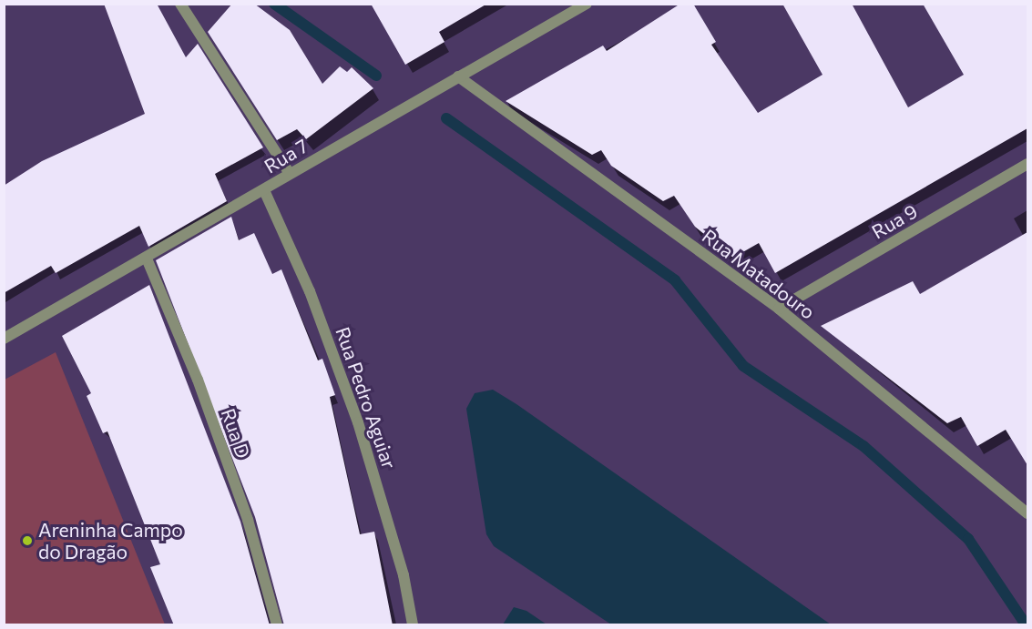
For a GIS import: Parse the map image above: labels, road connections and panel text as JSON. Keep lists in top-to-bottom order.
{
  "streets": {
    "street": [
      "Rua 7",
      "Rua 9",
      "Rua Matadouro",
      "Rua Pedro Aguiar",
      "Rua D"
    ]
  },
  "crossings": [
    ["Rua 7", "Rua Matadouro"],
    ["Rua 7", "Rua Pedro Aguiar"],
    ["Rua 7", "Rua D"],
    ["Rua 9", "Rua Matadouro"]
  ],
  "places": ["Areninha Campo do Dragão"]
}
